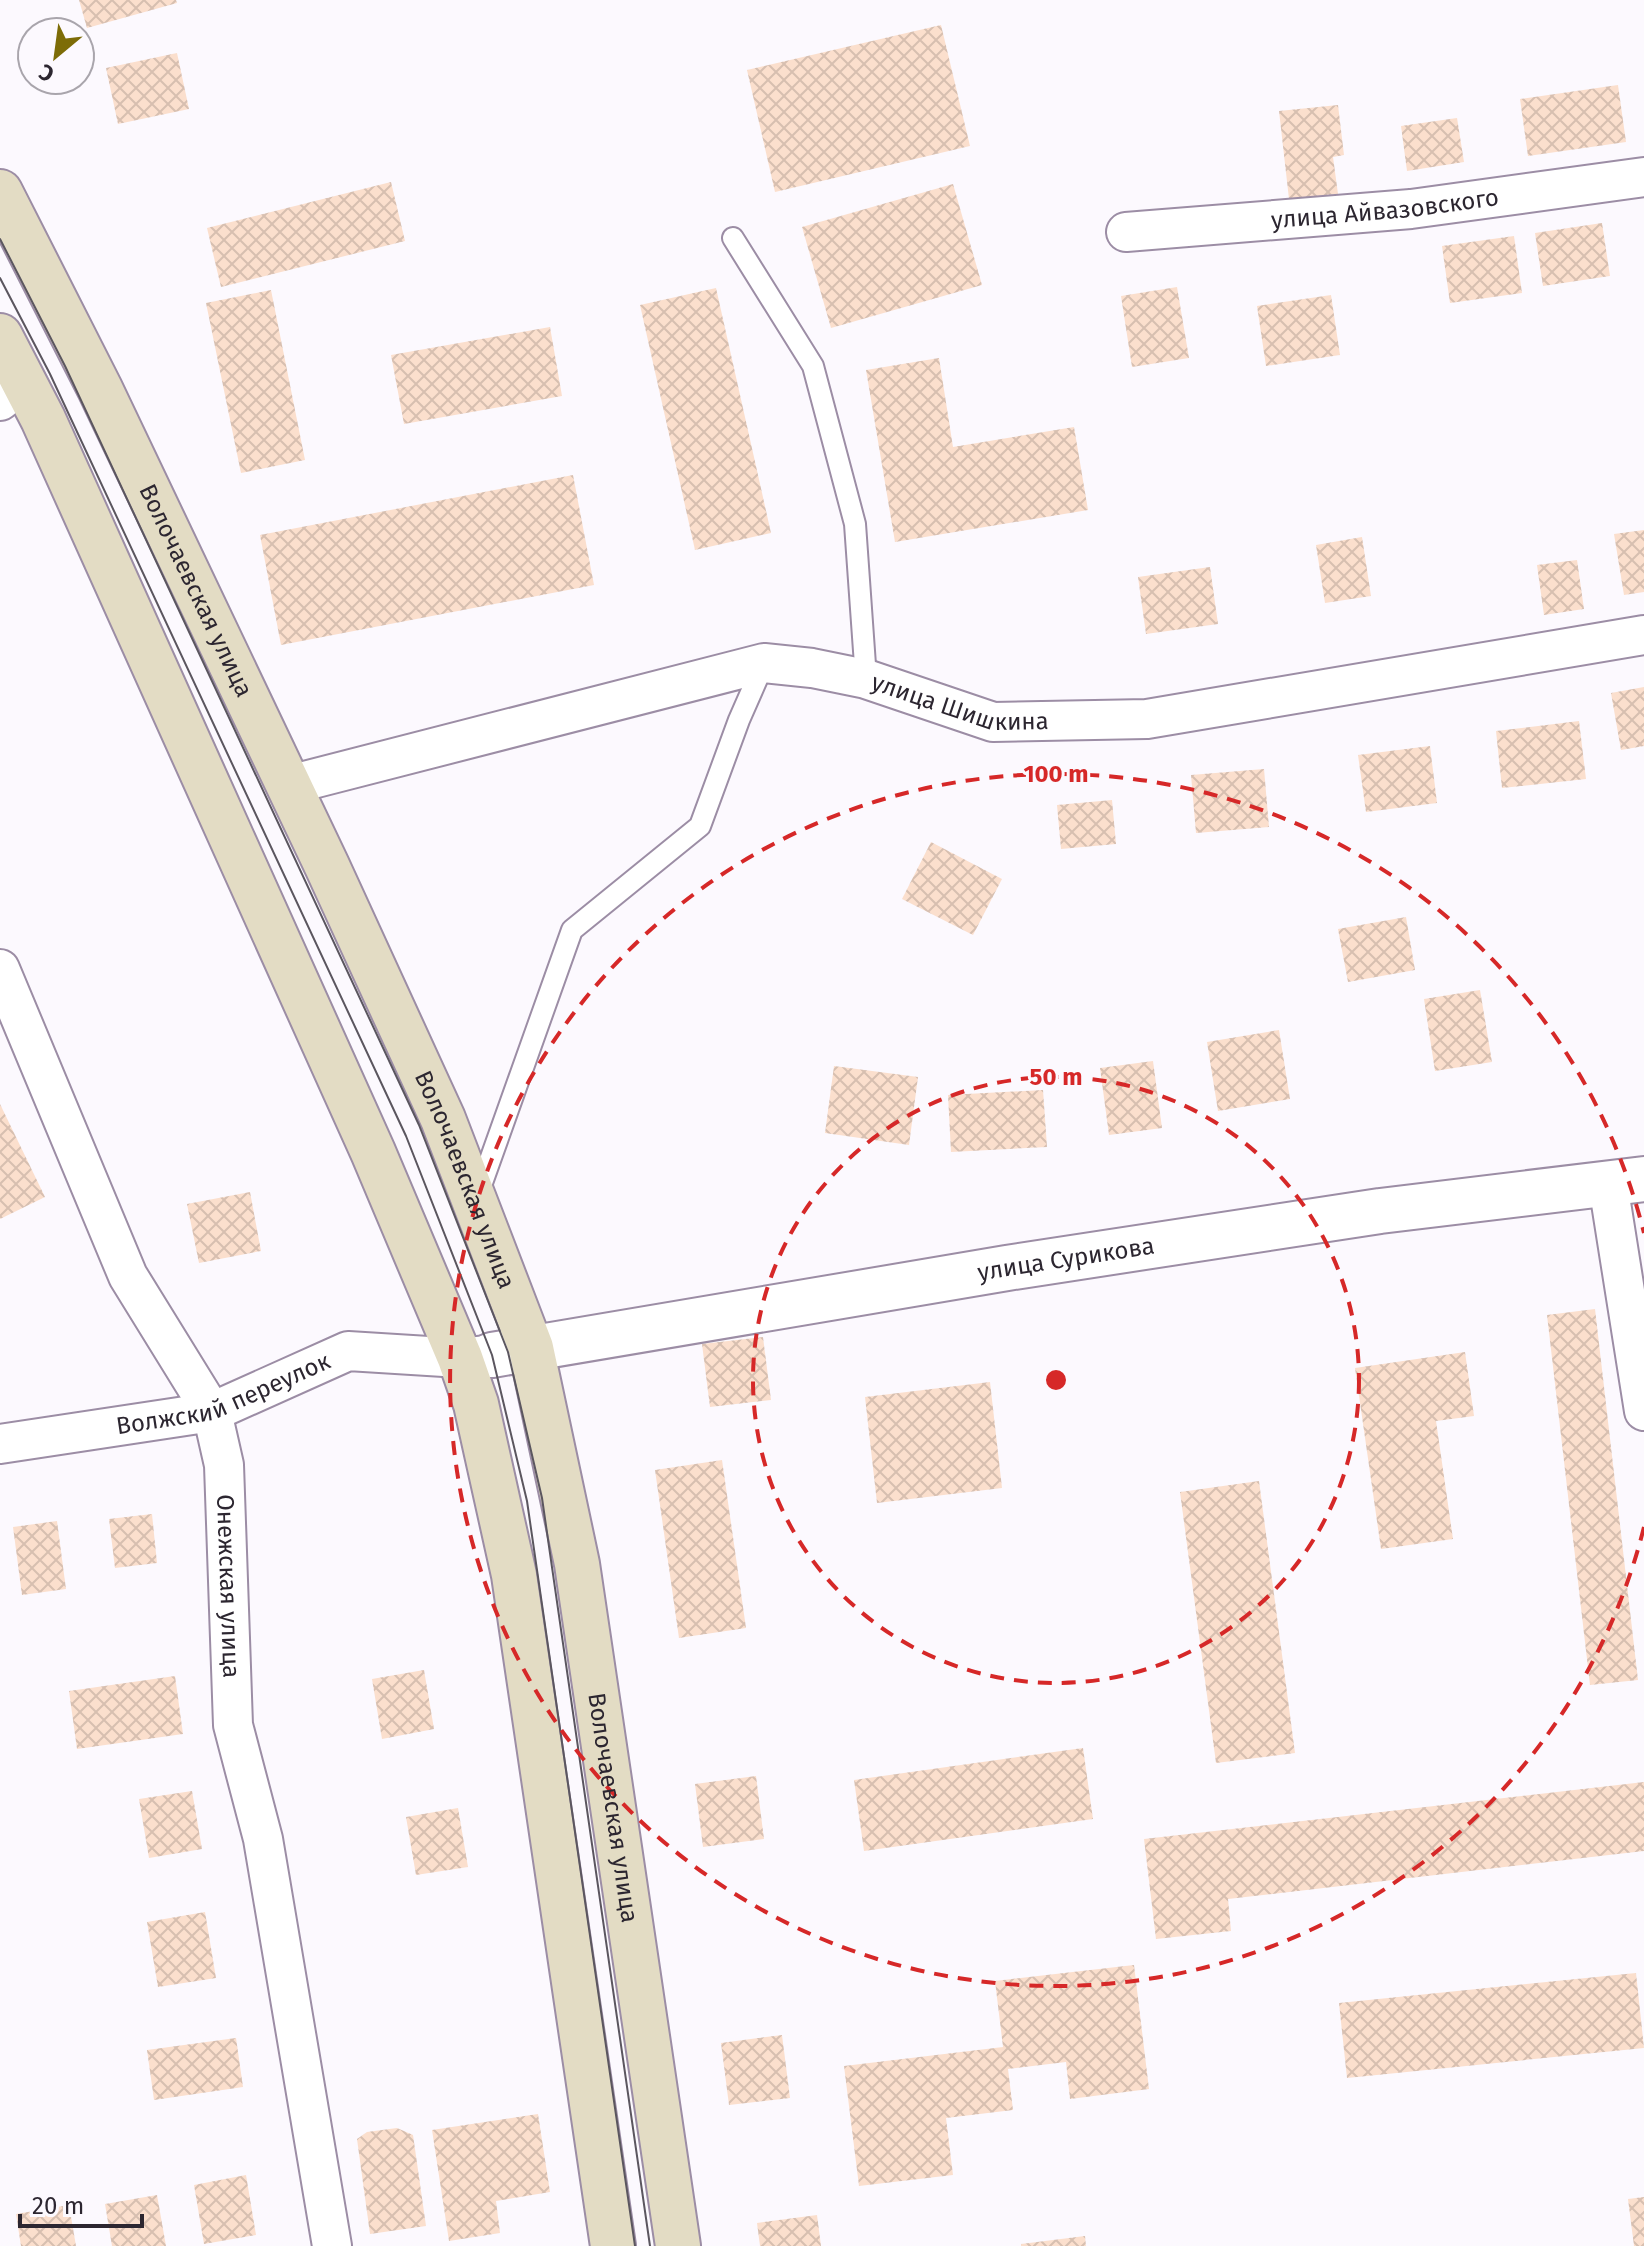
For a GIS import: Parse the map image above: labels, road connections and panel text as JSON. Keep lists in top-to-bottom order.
{
  "streets": {
    "main road": ["Волочаевская улица"],
    "street": [
      "улица Айвазовского",
      "улица Шишкина",
      "улица Сурикова",
      "Волжский переулок",
      "Онежская улица"
    ]
  },
  "crossings": [
    ["Волочаевская улица", "улица Шишкина"],
    ["Волочаевская улица", "улица Сурикова"],
    ["Волочаевская улица", "Волжский переулок"],
    ["улица Сурикова", "Волжский переулок"],
    ["Волжский переулок", "Онежская улица"]
  ],
  "scale_bar": "20 m",
  "north": "bottom left",
  "rings": ["100 m", "50 m"]
}
